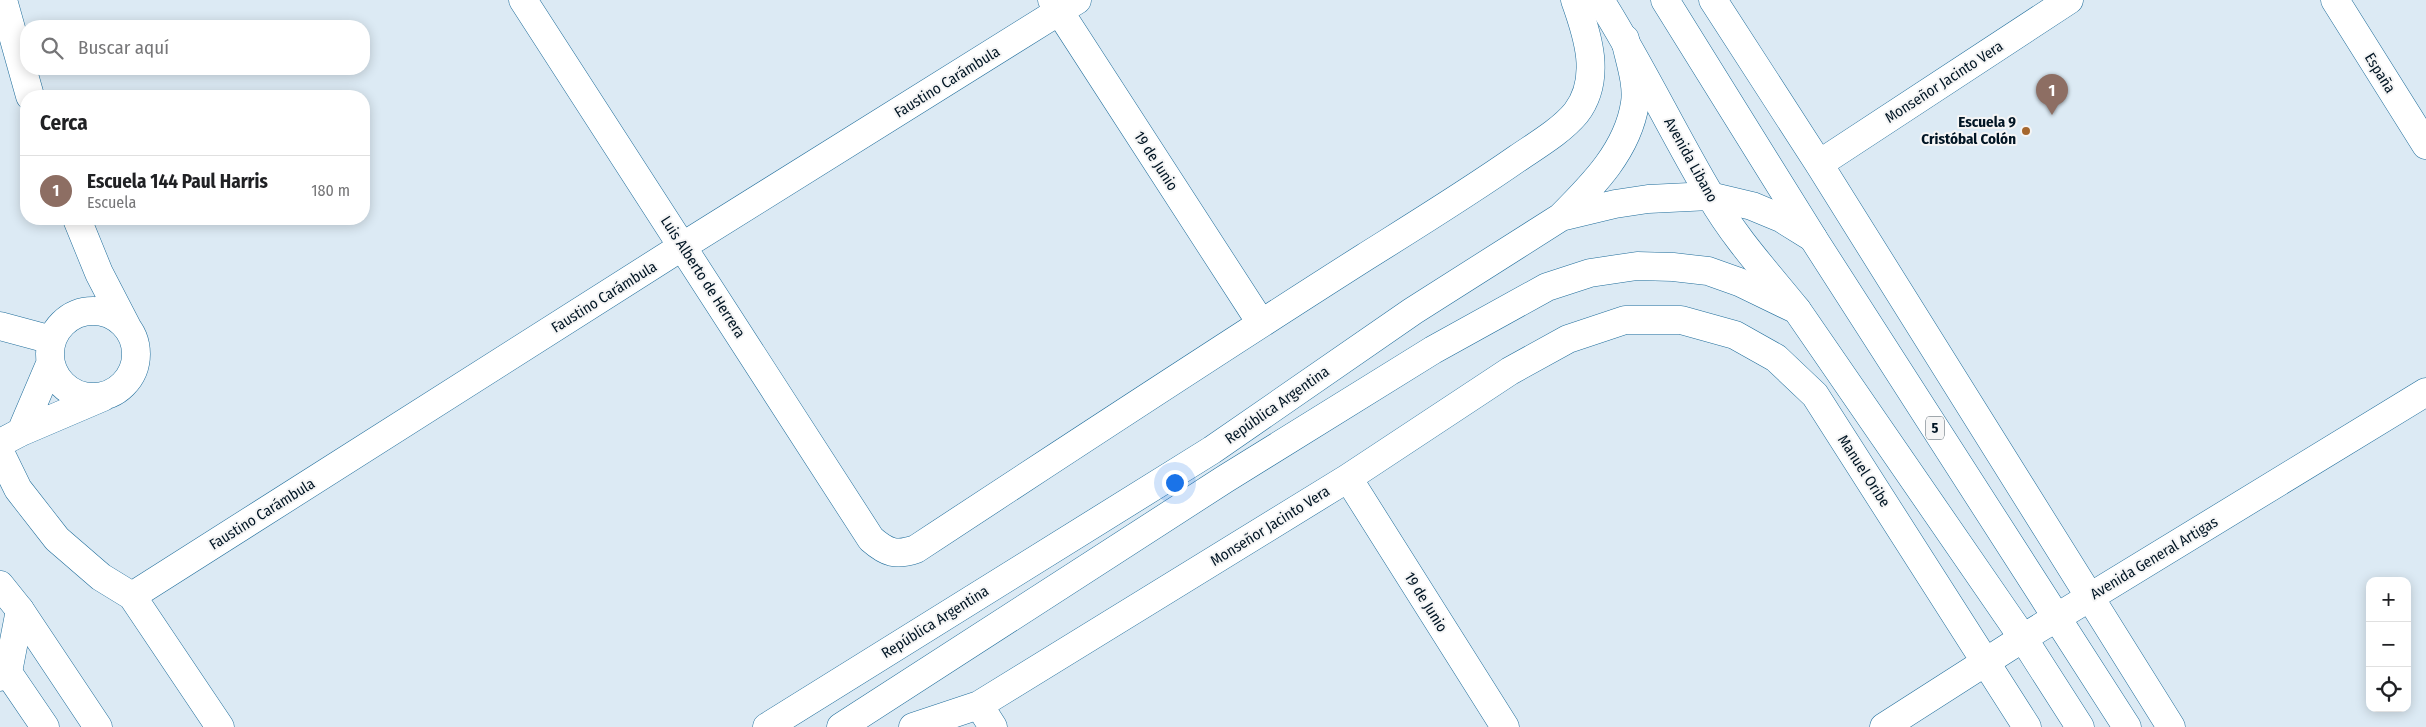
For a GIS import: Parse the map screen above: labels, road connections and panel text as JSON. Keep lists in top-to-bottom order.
{
  "streets": {
    "main road": [
      "España",
      "Faustino Carámbula",
      "Monseñor Jacinto Vera",
      "Avenida Libano",
      "19 de Junio",
      "Luis Alberto de Herrera",
      "República Argentina",
      "5",
      "Manuel Oribe",
      "Avenida General Artigas"
    ]
  },
  "crossings": [
    ["Faustino Carámbula", "19 de Junio"],
    ["Faustino Carámbula", "Luis Alberto de Herrera"],
    ["Monseñor Jacinto Vera", "19 de Junio"],
    ["Monseñor Jacinto Vera", "Manuel Oribe"],
    ["Avenida Libano", "República Argentina"],
    ["19 de Junio", "Luis Alberto de Herrera"],
    ["República Argentina", "5"],
    ["5", "Avenida General Artigas"],
    ["Manuel Oribe", "Avenida General Artigas"]
  ],
  "places": ["Escuela 9 Cristóbal Colón"],
  "page": {
    "search": "Buscar aquí",
    "pins": "1",
    "heading": "Cerca",
    "list": [
      {
        "mark": "1",
        "name": "Escuela 144 Paul Harris",
        "note": "Escuela",
        "value": "180 m"
      }
    ],
    "map_buttons": ["+", "−"]
  }
}
